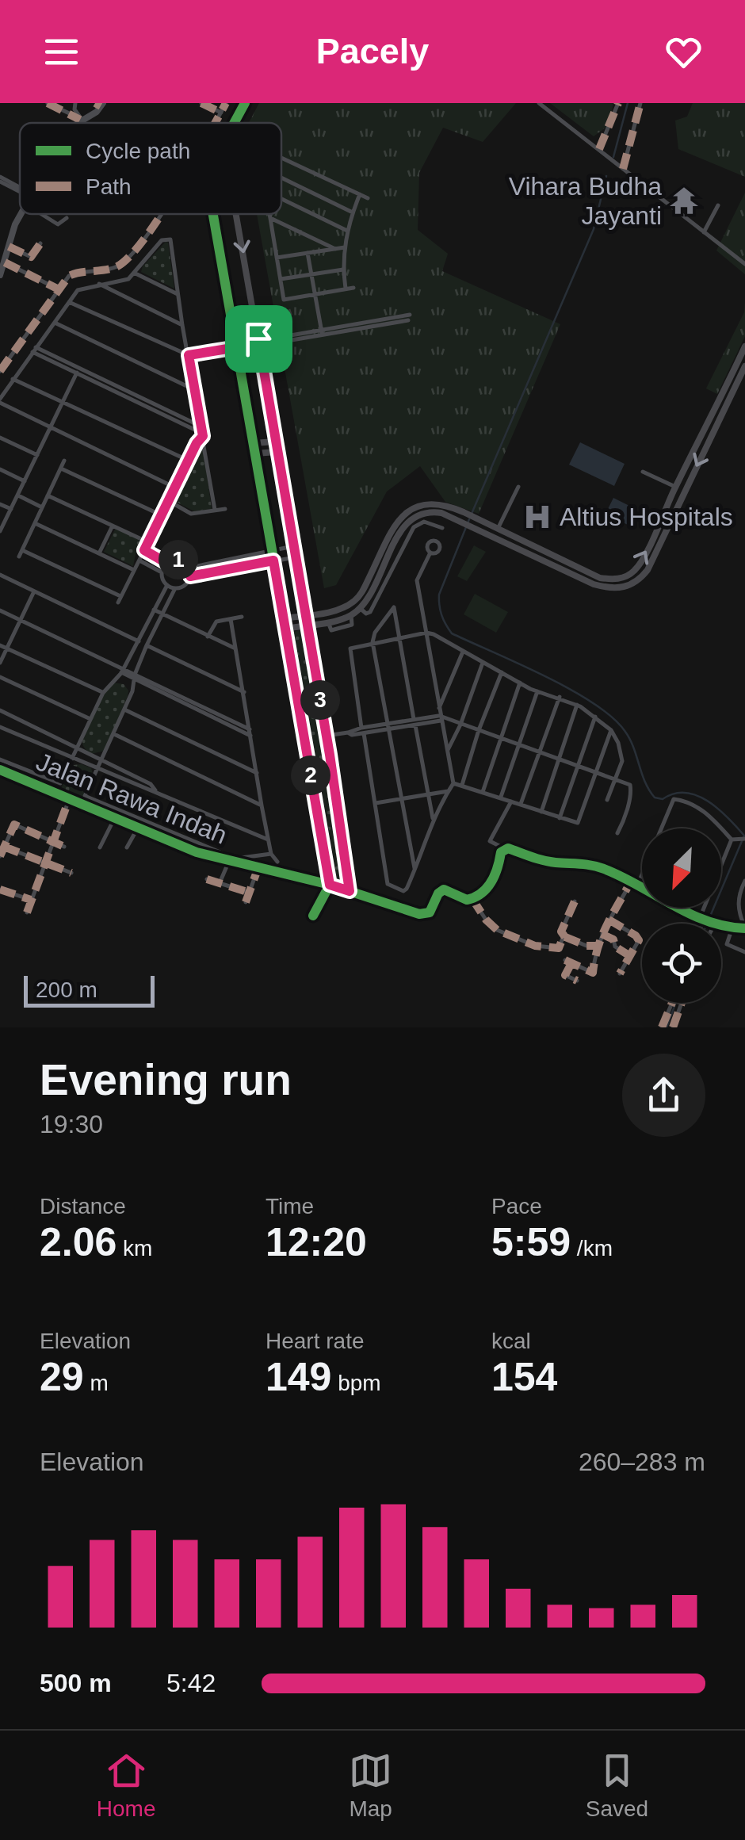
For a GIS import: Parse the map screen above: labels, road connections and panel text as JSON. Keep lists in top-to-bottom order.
{
  "streets": {
    "street": ["Jalan Rawa Indah"]
  },
  "places": {
    "temple": ["Vihara Budha Jayanti"],
    "hospital": ["Altius Hospitals"]
  },
  "legend": ["Cycle path", "Path"],
  "scale_bar": "200 m",
  "north": "bottom left",
  "page": {
    "header": "Pacely",
    "pins": ["1", "3", "2"],
    "scale": "200 m",
    "heading": ["Evening run", "19:30"],
    "stats": [
      ["Distance", "2.06 km"],
      ["Time", "12:20"],
      ["Pace", "5:59 /km"],
      ["Elevation", "29 m"],
      ["Heart rate", "149 bpm"],
      ["kcal", "154"]
    ],
    "chart": ["Elevation", "260–283 m"],
    "list": [
      {
        "name": "500 m",
        "note": "5:42"
      }
    ],
    "tabs": ["Home", "Map", "Saved"]
  }
}
